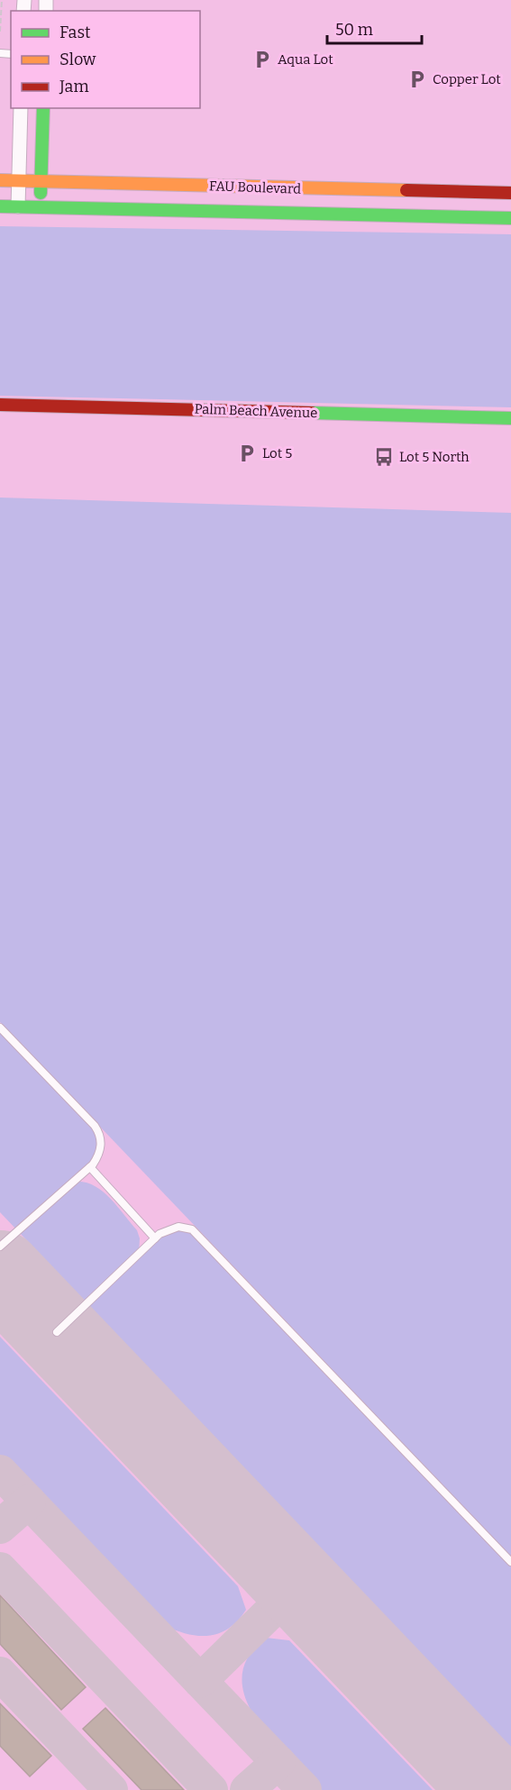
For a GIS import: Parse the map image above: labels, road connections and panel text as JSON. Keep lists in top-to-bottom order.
{
  "streets": {
    "street": ["FAU Boulevard", "Palm Beach Avenue"]
  },
  "places": {
    "parking": ["Aqua Lot", "Copper Lot", "Lot 5"],
    "bus stop": ["Lot 5 North"]
  },
  "legend": ["Fast", "Slow", "Jam"],
  "scale_bar": "50 m"
}
